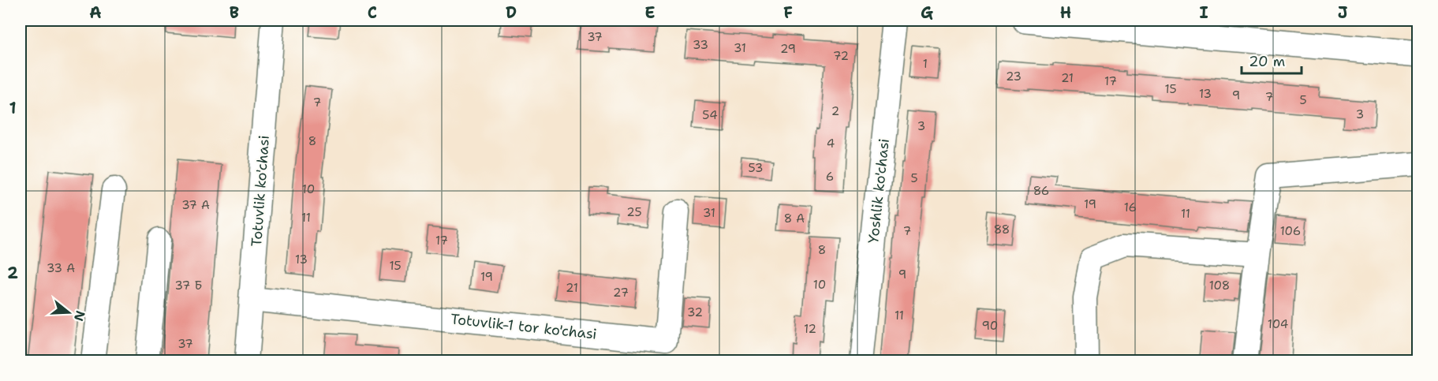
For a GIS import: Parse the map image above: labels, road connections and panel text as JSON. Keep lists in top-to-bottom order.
{
  "streets": {
    "street": ["Totuvlik ko'chasi", "Yoshlik ko'chasi", "Totuvlik-1 tor ko'chasi"]
  },
  "crossings": [
    ["Totuvlik ko'chasi", "Totuvlik-1 tor ko'chasi"]
  ],
  "house_numbers": [
    "37",
    "33",
    "31",
    "29",
    "72",
    "1",
    "23",
    "21",
    "17",
    "15",
    "13",
    "9",
    "7",
    "5",
    "7",
    "2",
    "3",
    "54",
    "3",
    "8",
    "4",
    "53",
    "6",
    "5",
    "10",
    "86",
    "19",
    "37 А",
    "16",
    "25",
    "31",
    "11",
    "11",
    "8 А",
    "88",
    "7",
    "106",
    "17",
    "8",
    "13",
    "15",
    "33 А",
    "9",
    "19",
    "10",
    "37 Б",
    "108",
    "21",
    "27",
    "32",
    "11",
    "104",
    "90",
    "12",
    "37"
  ],
  "scale_bar": "20 m",
  "north": "right",
  "grid": {
    "columns": [
      "A",
      "B",
      "C",
      "D",
      "E",
      "F",
      "G",
      "H",
      "I",
      "J"
    ],
    "rows": ["1", "2"]
  }
}
